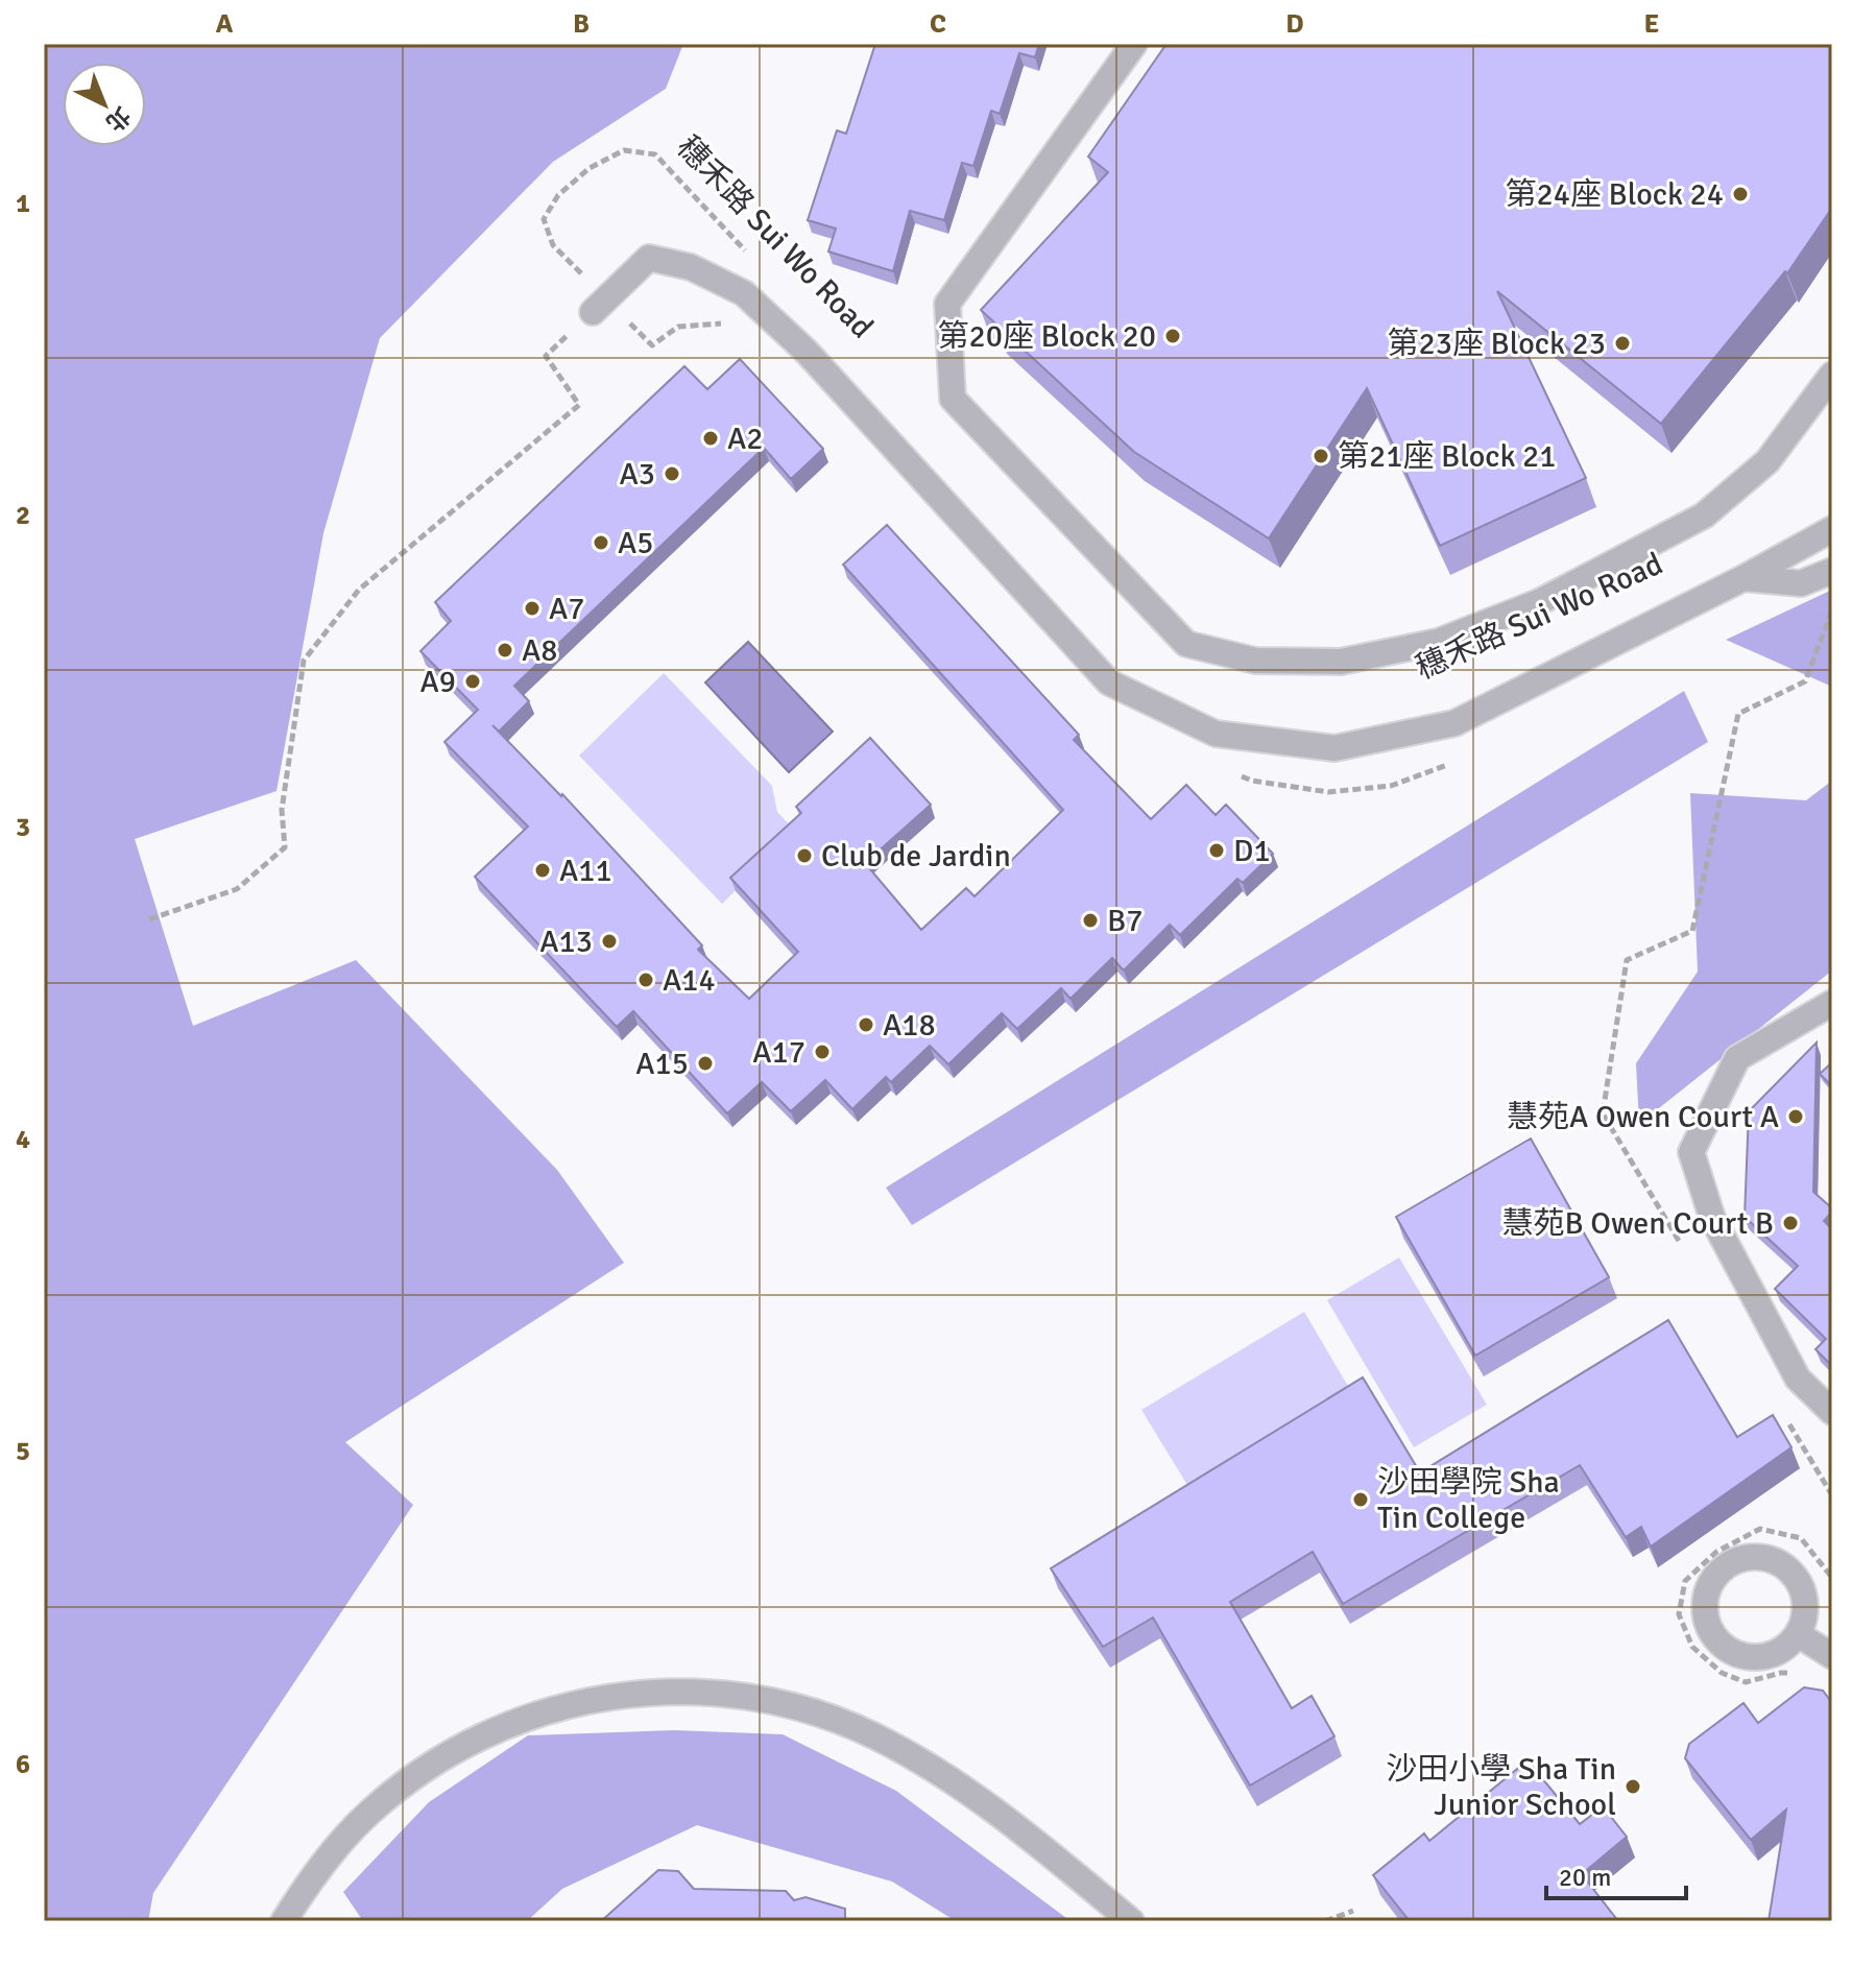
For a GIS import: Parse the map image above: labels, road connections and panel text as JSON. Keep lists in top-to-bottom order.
{
  "streets": {
    "street": ["穗禾路 Sui Wo Road"]
  },
  "places": [
    "第24座 Block 24",
    "第20座 Block 20",
    "第23座 Block 23",
    "A2",
    "第21座 Block 21",
    "A3",
    "A5",
    "A7",
    "A8",
    "A9",
    "D1",
    "Club de Jardin",
    "A11",
    "B7",
    "A13",
    "A14",
    "A18",
    "A17",
    "A15",
    "慧苑A Owen Court A",
    "慧苑B Owen Court B",
    "沙田學院 Sha Tin College",
    "沙田小學 Sha Tin Junior School"
  ],
  "scale_bar": "20 m",
  "north": "bottom right",
  "grid": {
    "columns": [
      "A",
      "B",
      "C",
      "D",
      "E"
    ],
    "rows": [
      "1",
      "2",
      "3",
      "4",
      "5",
      "6"
    ]
  }
}
